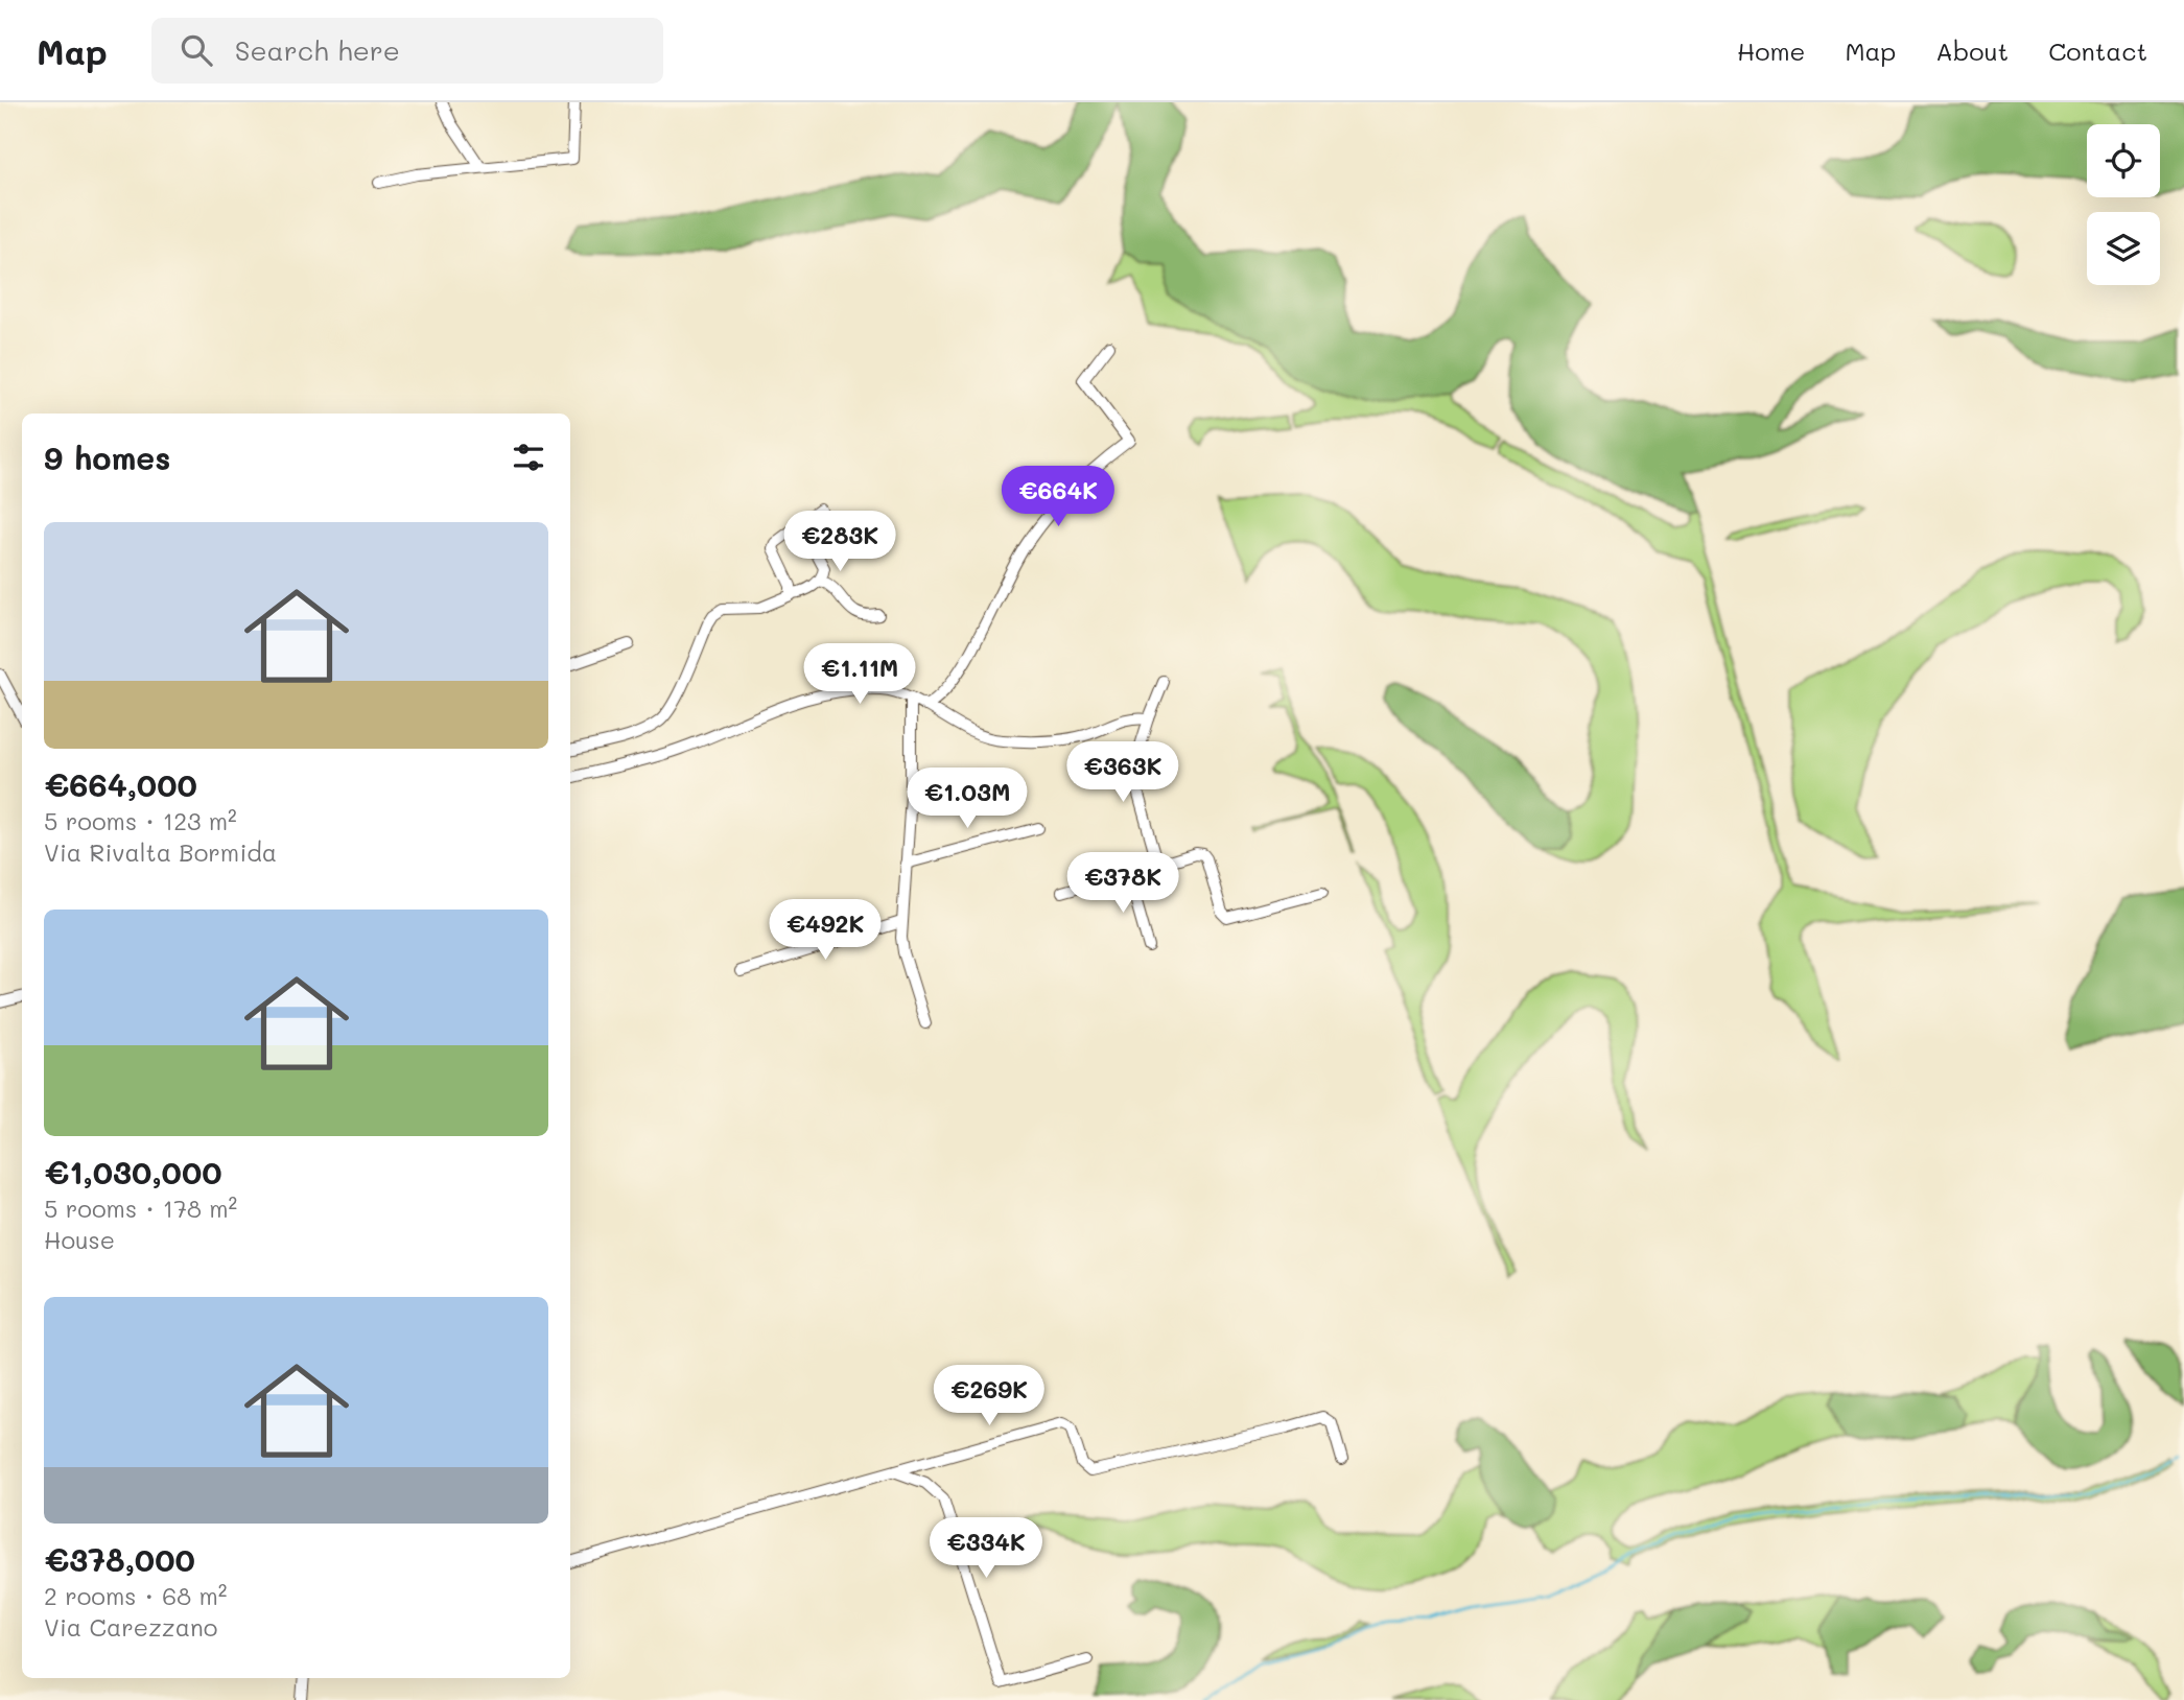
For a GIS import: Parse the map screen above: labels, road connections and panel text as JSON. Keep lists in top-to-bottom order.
{
  "page": {
    "header": "Map",
    "search": "Search here",
    "nav": [
      "Home",
      "Map",
      "About",
      "Contact"
    ],
    "heading": "9 homes",
    "price": [
      "€664K",
      "€283K",
      "€1.11M",
      "€363K",
      "€1.03M",
      "€378K",
      "€492K",
      "€269K",
      "€334K"
    ],
    "list": [
      {
        "name": "€664,000",
        "note": "5 rooms · 123 m² · Via Rivalta Bormida"
      },
      {
        "name": "€1,030,000",
        "note": "5 rooms · 178 m² · House"
      },
      {
        "name": "€378,000",
        "note": "2 rooms · 68 m² · Via Carezzano"
      }
    ]
  }
}
